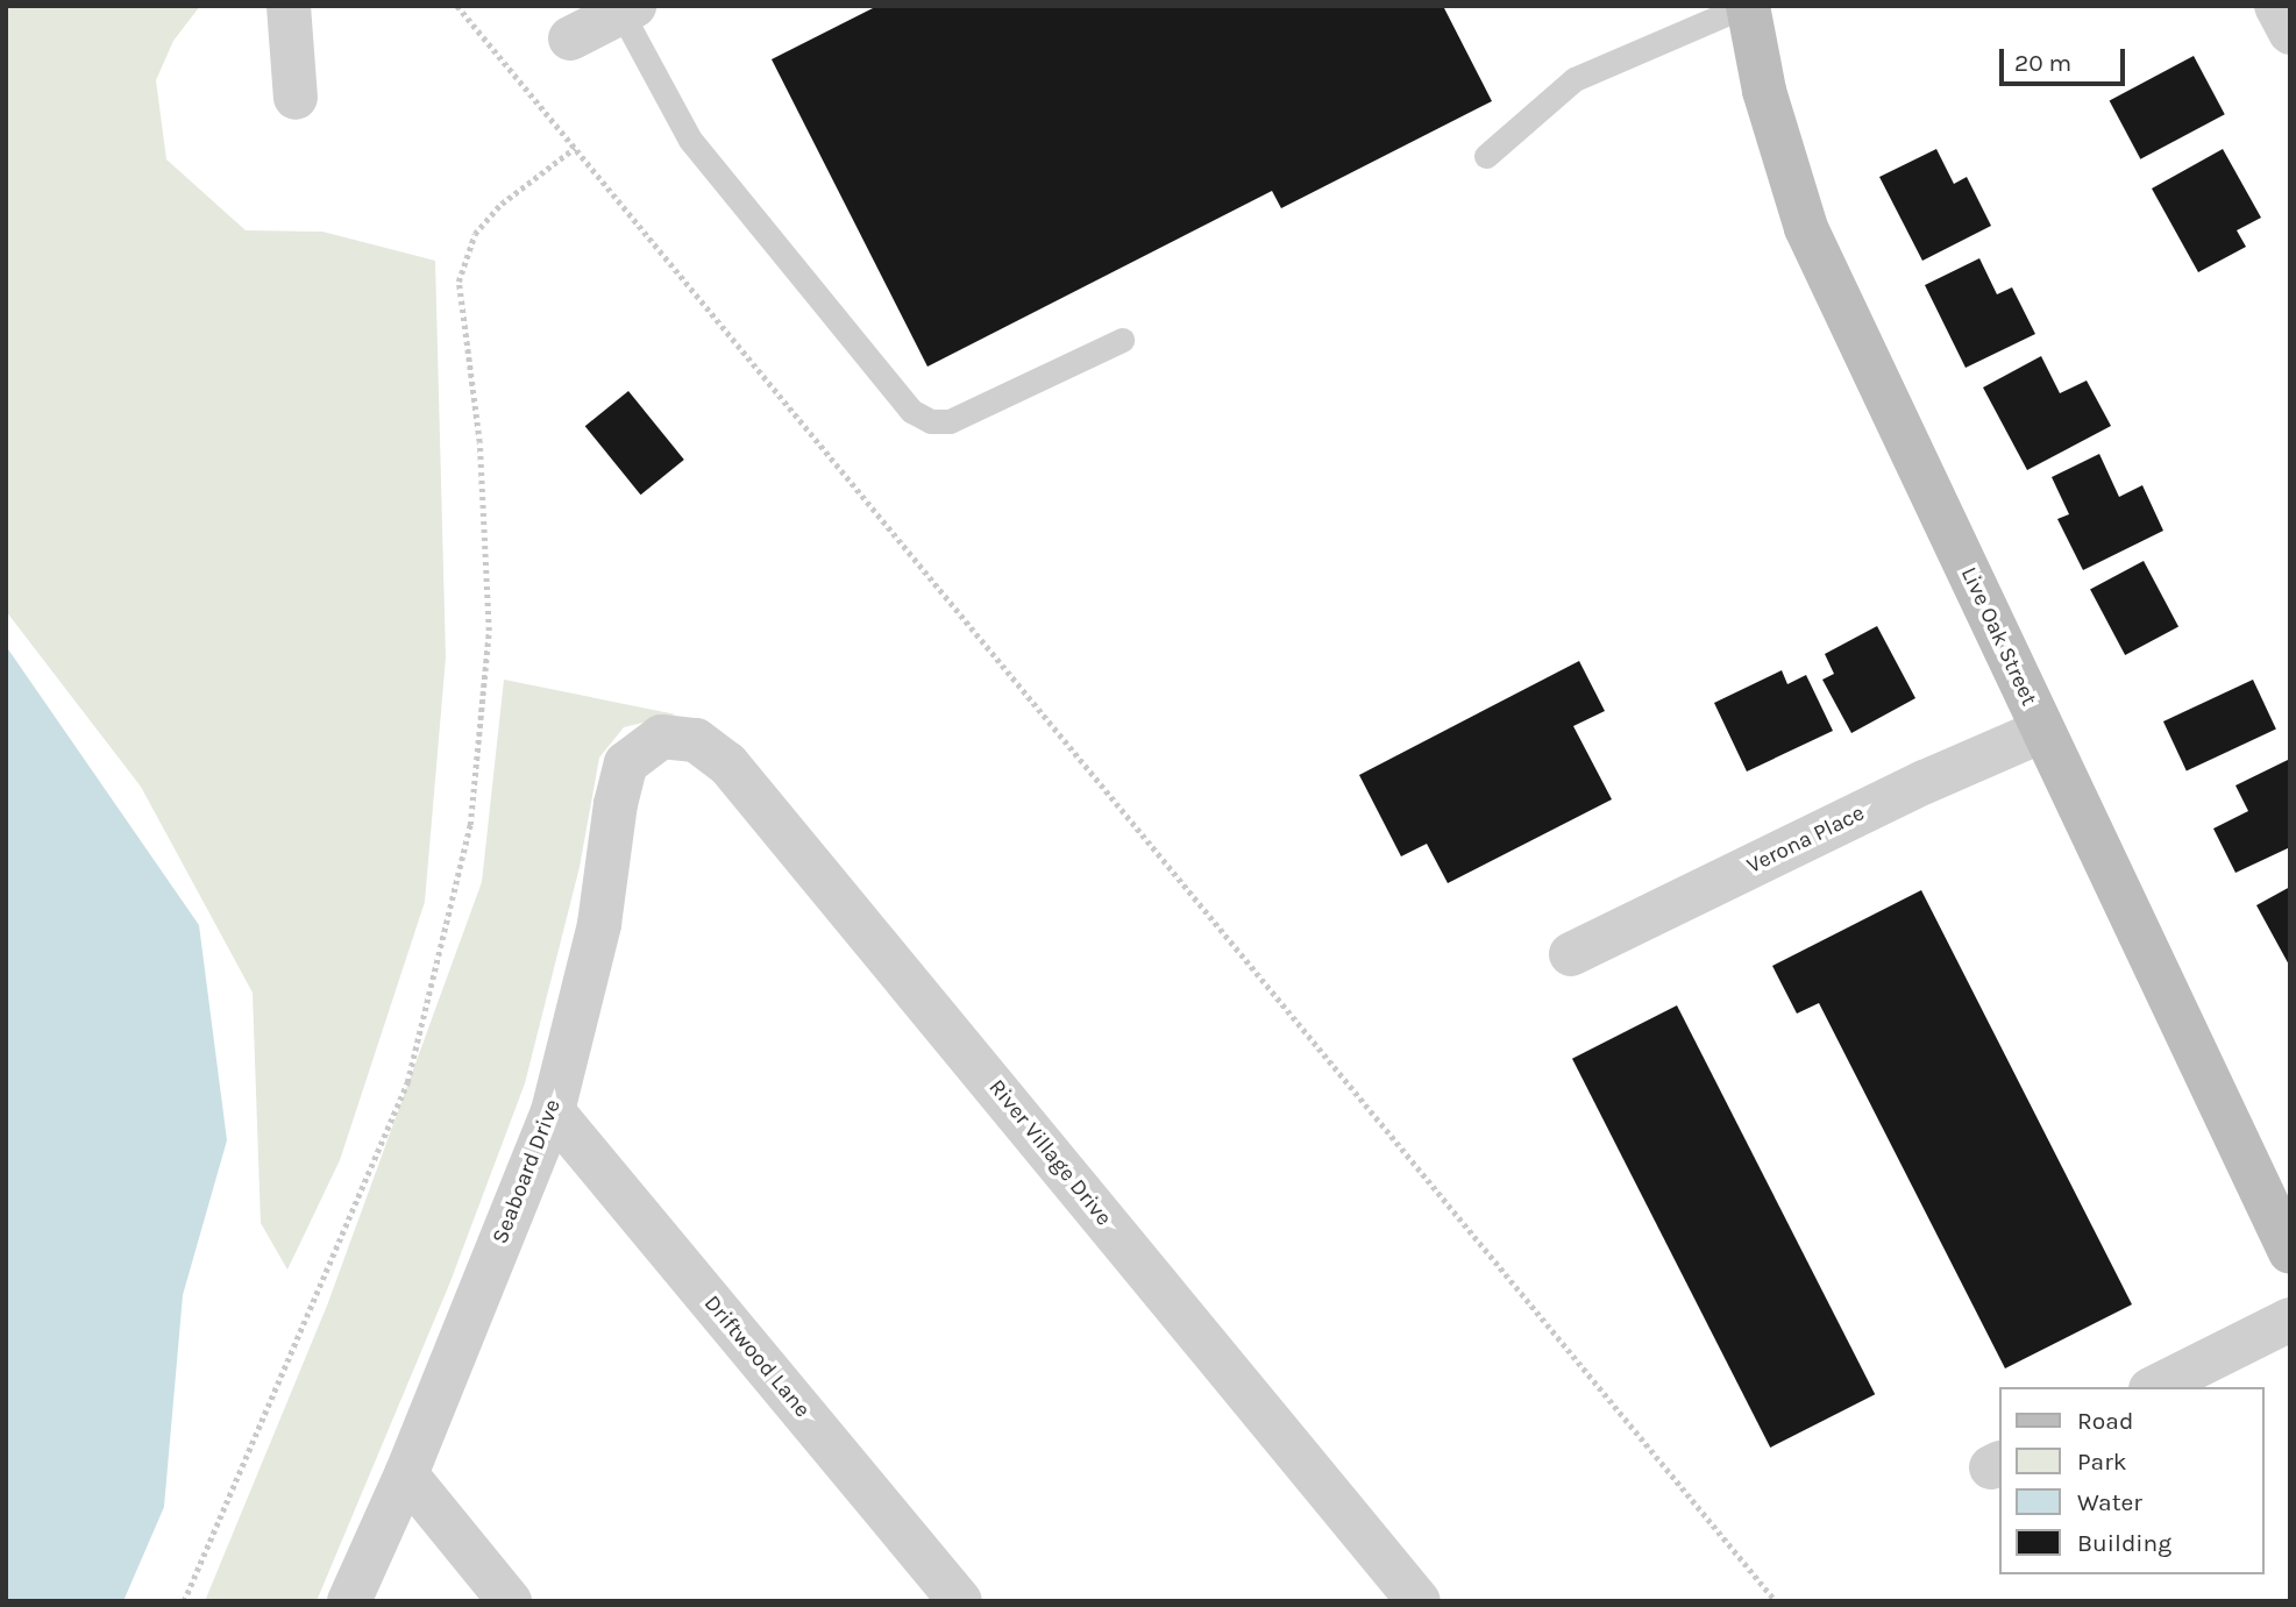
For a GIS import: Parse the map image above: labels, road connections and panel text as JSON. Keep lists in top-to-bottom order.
{
  "streets": {
    "street": [
      "Live Oak Street",
      "Verona Place",
      "River Village Drive",
      "Seaboard Drive",
      "Driftwood Lane"
    ]
  },
  "crossings": [
    ["Live Oak Street", "Verona Place"],
    ["River Village Drive", "Seaboard Drive"],
    ["Seaboard Drive", "Driftwood Lane"]
  ],
  "legend": [
    "Road",
    "Park",
    "Water",
    "Building"
  ],
  "scale_bar": "20 m"
}
